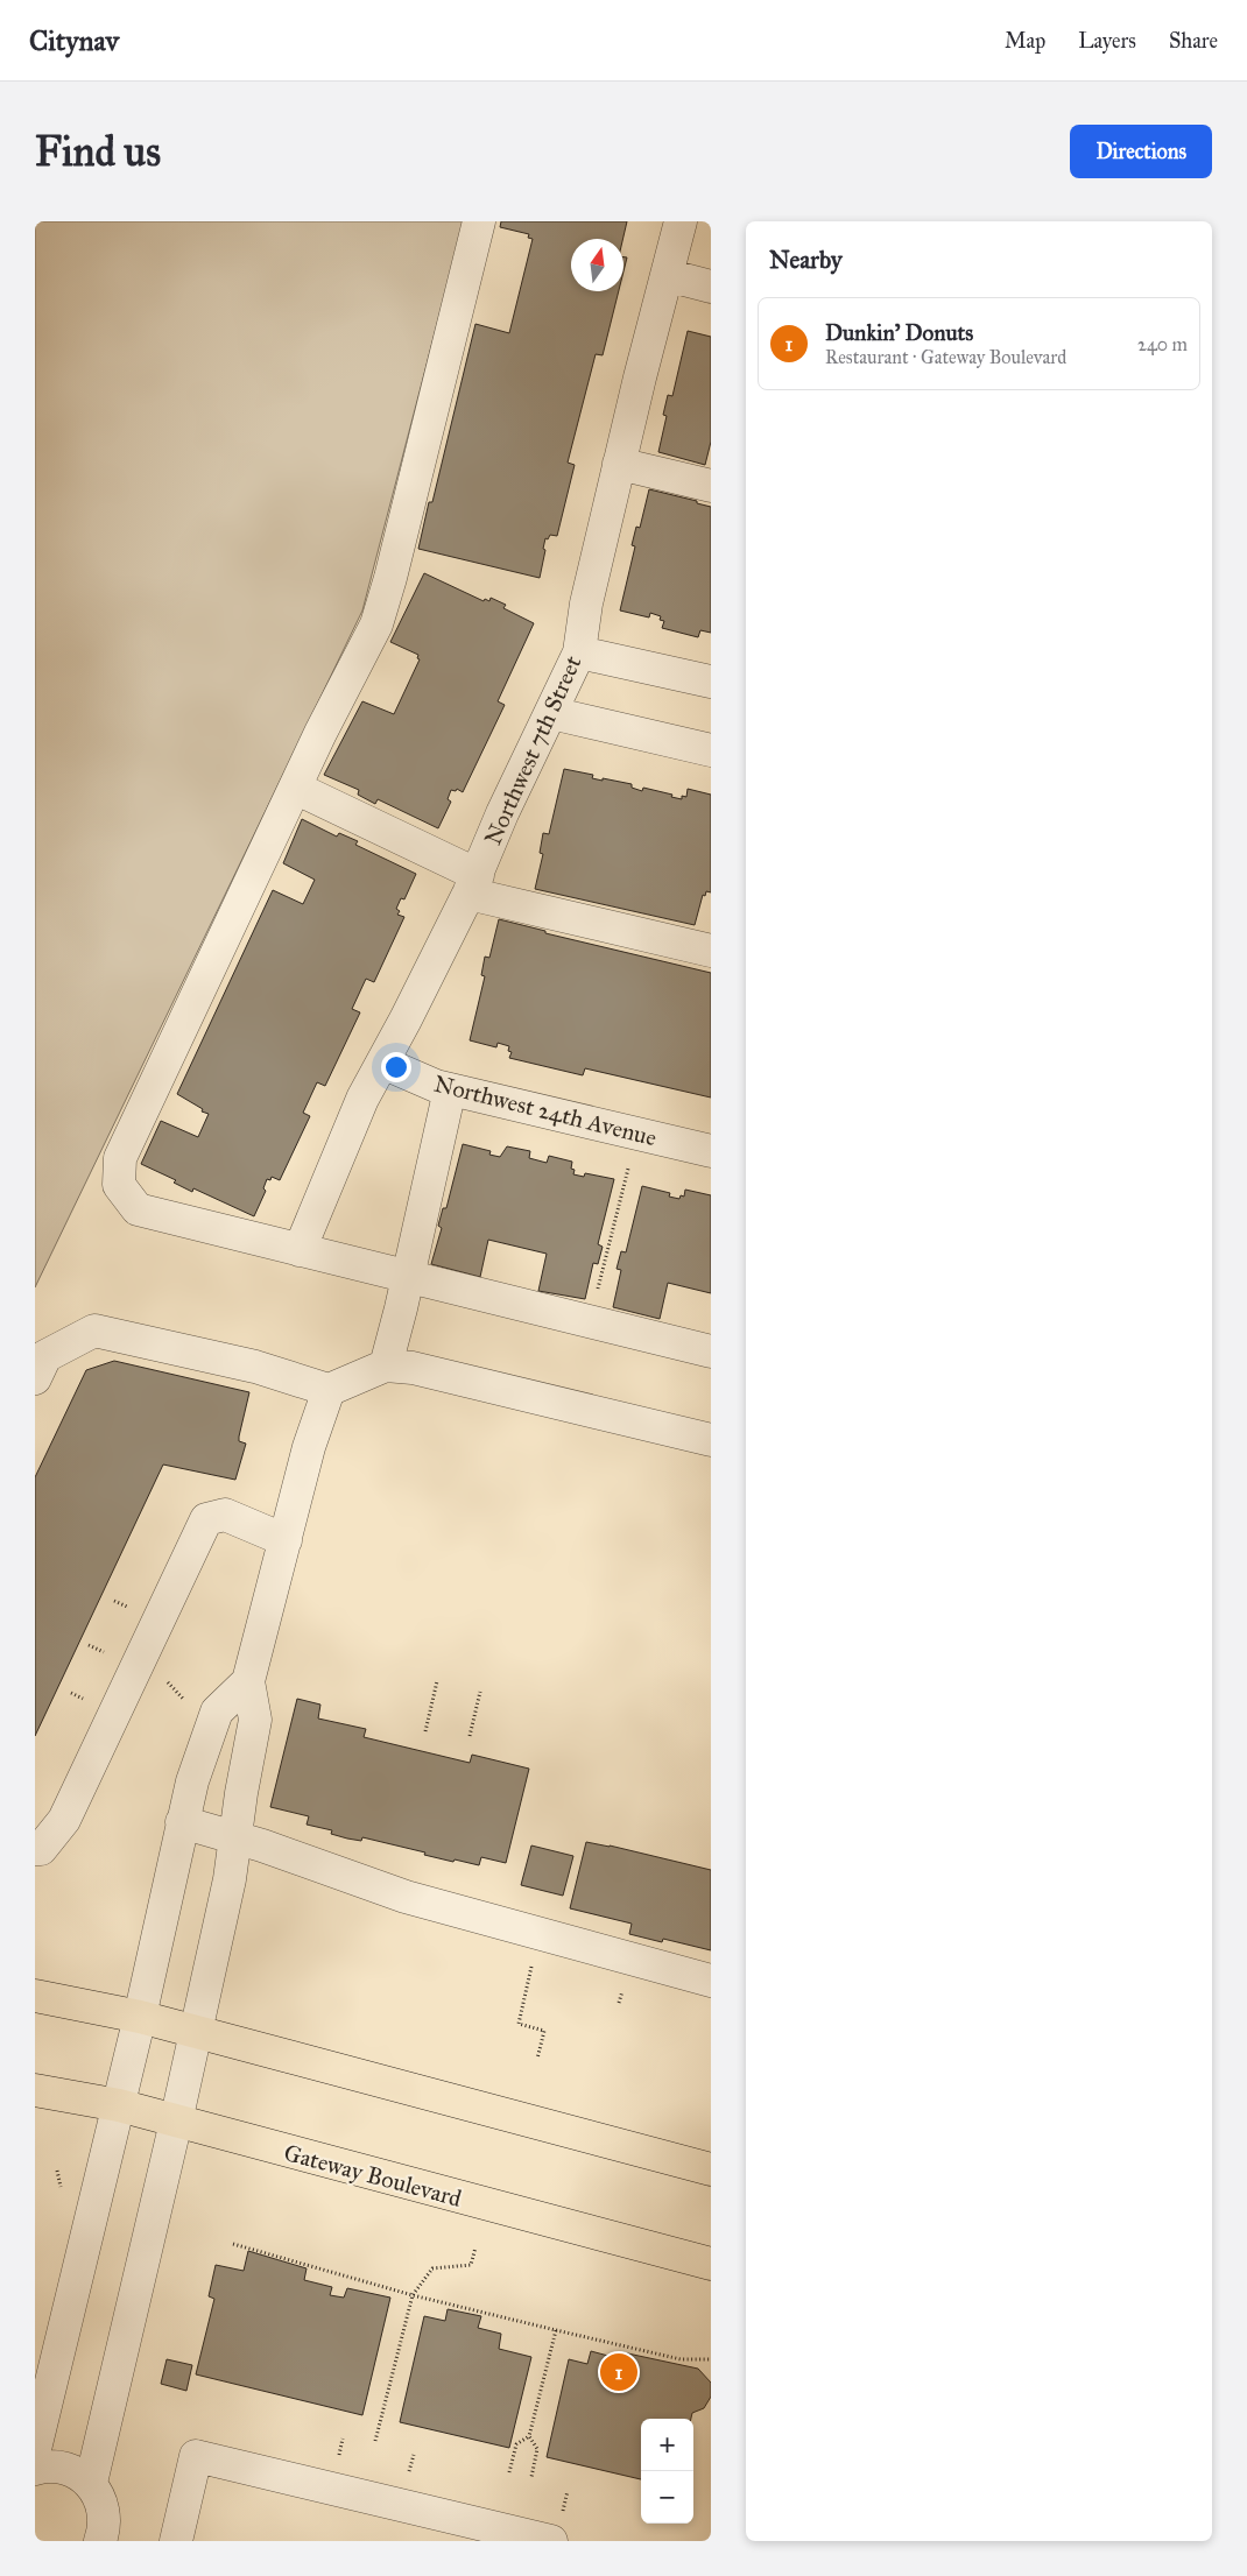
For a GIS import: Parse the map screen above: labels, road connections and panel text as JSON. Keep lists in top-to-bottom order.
{
  "streets": {
    "main road": ["Gateway Boulevard"],
    "street": ["Northwest 7th Street", "Northwest 24th Avenue"]
  },
  "crossings": [
    ["Northwest 7th Street", "Northwest 24th Avenue"]
  ],
  "north": "top",
  "page": {
    "header": "Citynav",
    "nav": ["Map", "Layers", "Share"],
    "buttons": "Directions",
    "title": "Find us",
    "heading": "Nearby",
    "list": [
      {
        "mark": "1",
        "name": "Dunkin' Donuts",
        "note": "Restaurant · Gateway Boulevard",
        "value": "240 m"
      }
    ],
    "pins": "1",
    "map_buttons": ["+", "−"]
  }
}
